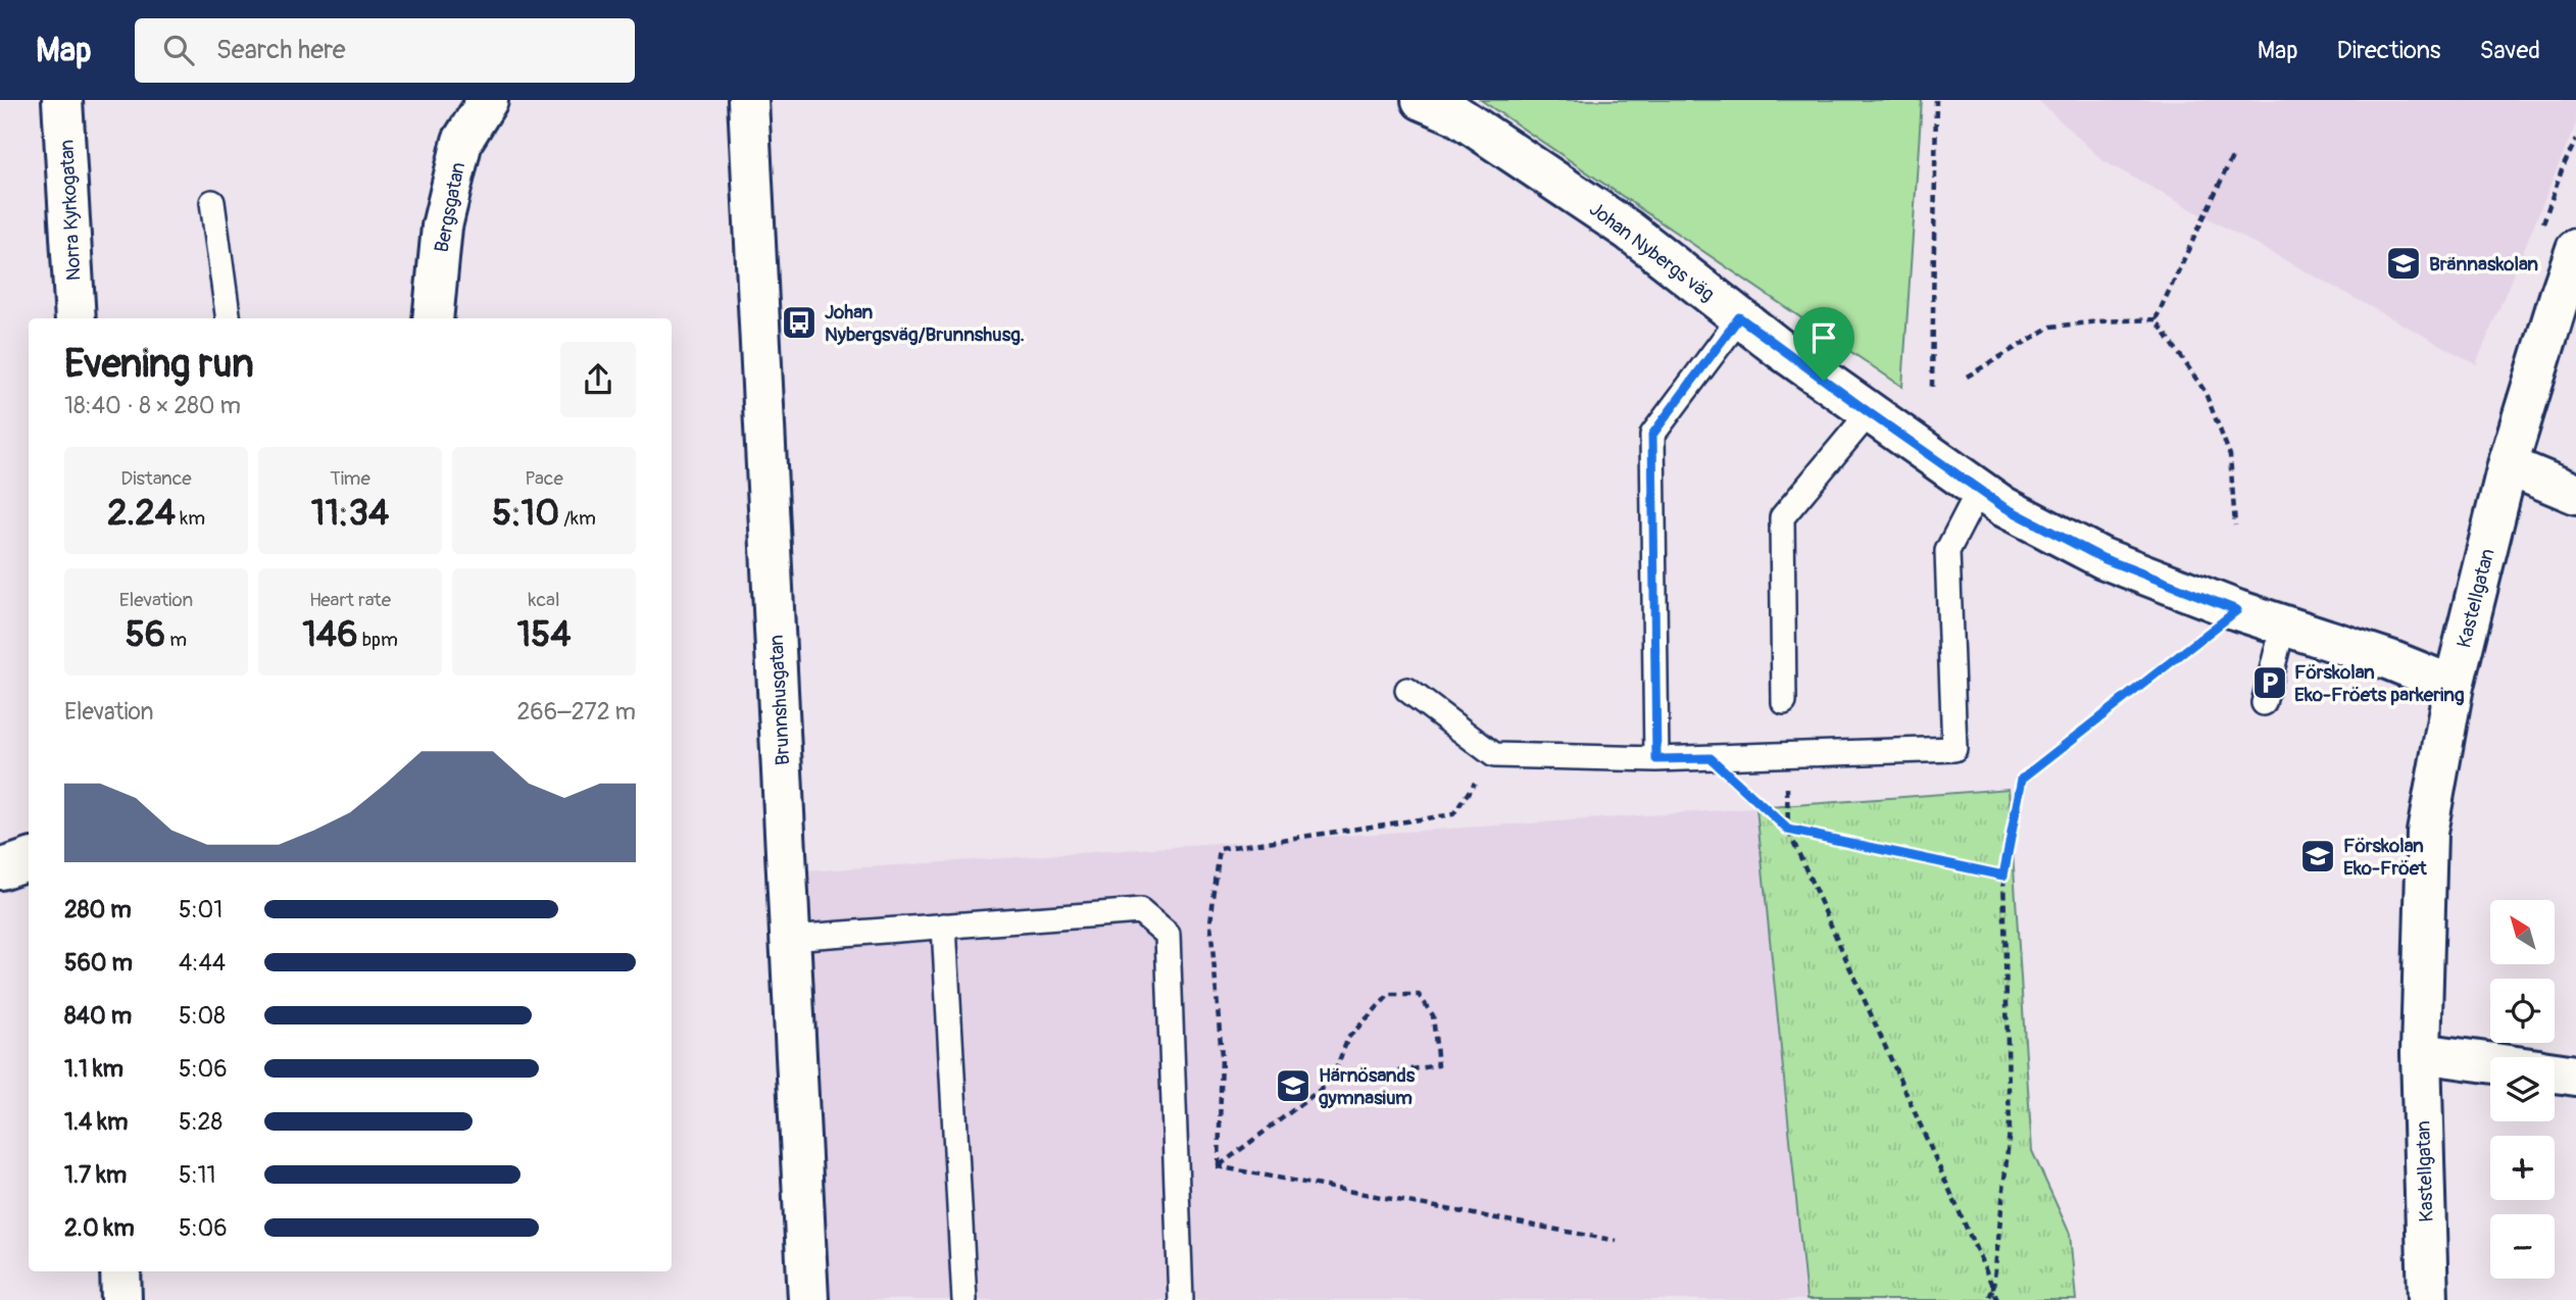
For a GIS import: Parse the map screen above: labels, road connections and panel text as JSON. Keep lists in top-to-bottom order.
{
  "streets": {
    "street": [
      "Bergsgatan",
      "Norra Kyrkogatan",
      "Johan Nybergs väg",
      "Kastellgatan",
      "Brunnshusgatan"
    ]
  },
  "crossings": [
    ["Johan Nybergs väg", "Kastellgatan"]
  ],
  "places": {
    "school or university": ["Brännaskolan", "Förskolan Eko-Fröet", "Härnösands gymnasium"],
    "bus stop": ["Johan Nybergsväg/Brunnshusg."],
    "parking": ["Förskolan Eko-Fröets parkering"]
  },
  "north": "top left",
  "page": {
    "header": "Map",
    "search": "Search here",
    "nav": ["Map", "Directions", "Saved"],
    "heading": ["Evening run", "18:40 · 8 × 280 m"],
    "stats": [
      ["Distance", "2.24 km"],
      ["Time", "11:34"],
      ["Pace", "5:10 /km"],
      ["Elevation", "56 m"],
      ["Heart rate", "146 bpm"],
      ["kcal", "154"]
    ],
    "chart": ["Elevation", "266–272 m"],
    "list": [
      {
        "name": "280 m",
        "note": "5:01"
      },
      {
        "name": "560 m",
        "note": "4:44"
      },
      {
        "name": "840 m",
        "note": "5:08"
      },
      {
        "name": "1.1 km",
        "note": "5:06"
      },
      {
        "name": "1.4 km",
        "note": "5:28"
      },
      {
        "name": "1.7 km",
        "note": "5:11"
      },
      {
        "name": "2.0 km",
        "note": "5:06"
      }
    ],
    "map_buttons": ["+", "−"]
  }
}
